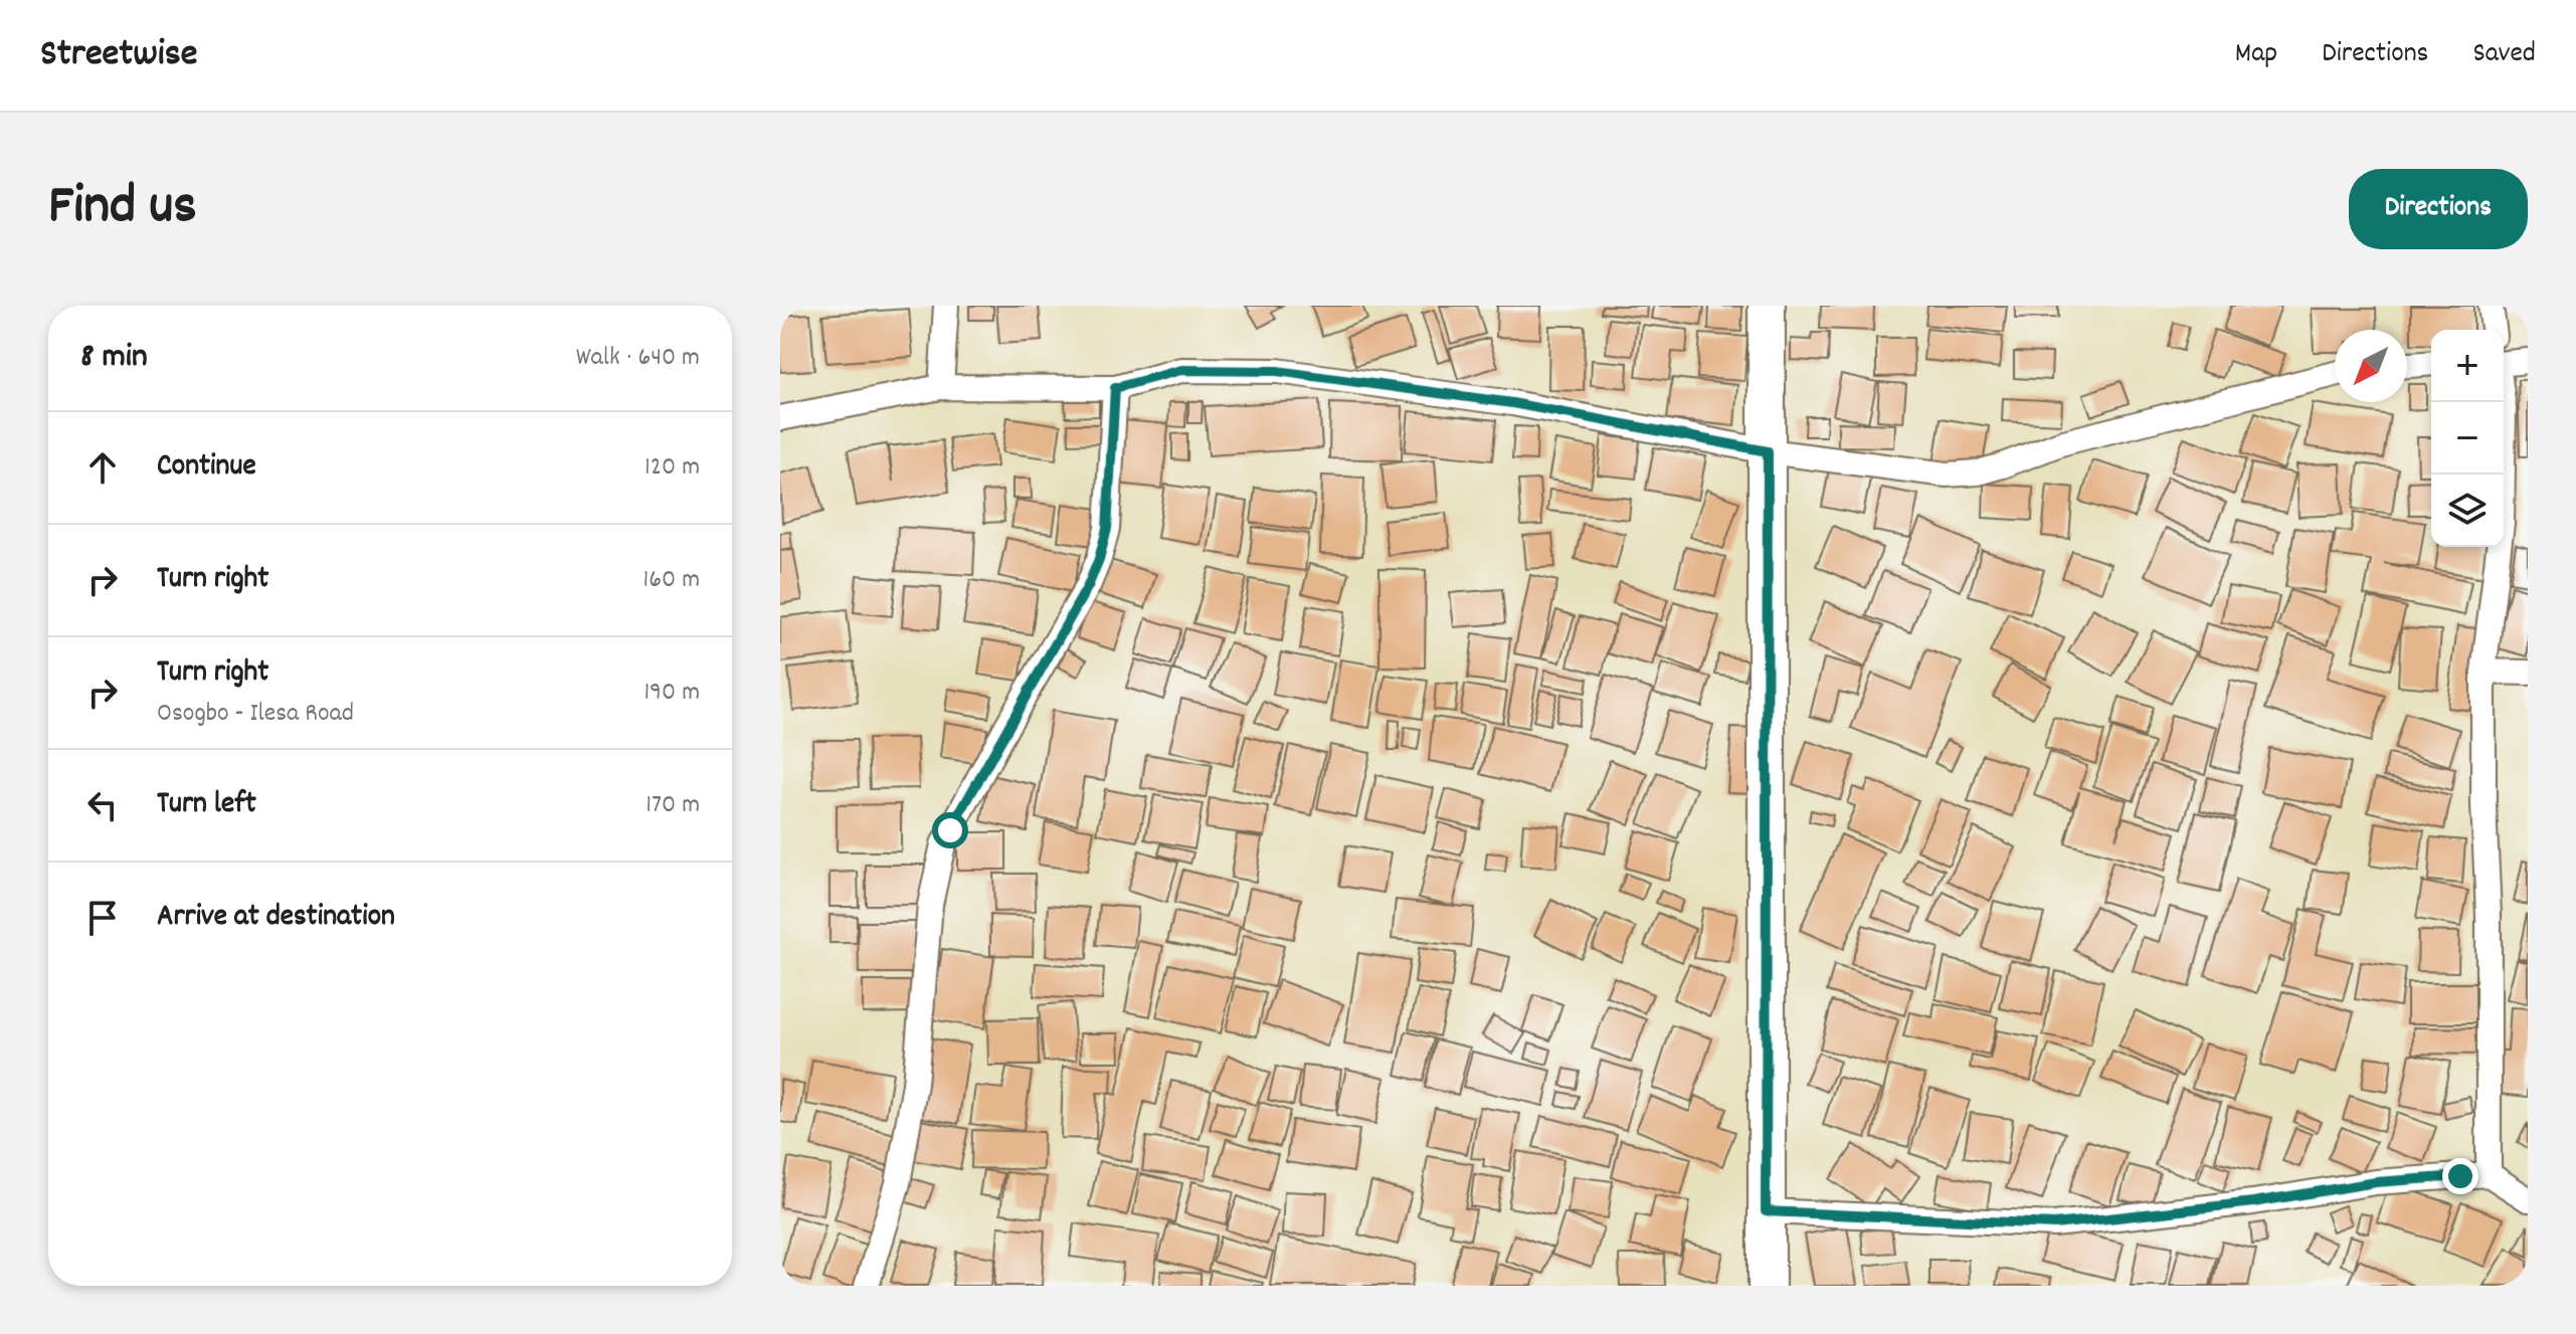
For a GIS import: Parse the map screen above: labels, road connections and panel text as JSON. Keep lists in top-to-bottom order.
{
  "north": "bottom left",
  "page": {
    "header": "Streetwise",
    "nav": ["Map", "Directions", "Saved"],
    "title": "Find us",
    "buttons": "Directions",
    "heading": ["8 min", "Walk · 640 m"],
    "map_buttons": ["+", "−"],
    "list": [
      ["Continue", "120 m"],
      ["Turn right", "160 m"],
      ["Turn right", "Osogbo - Ilesa Road", "190 m"],
      ["Turn left", "170 m"],
      "Arrive at destination"
    ]
  }
}
